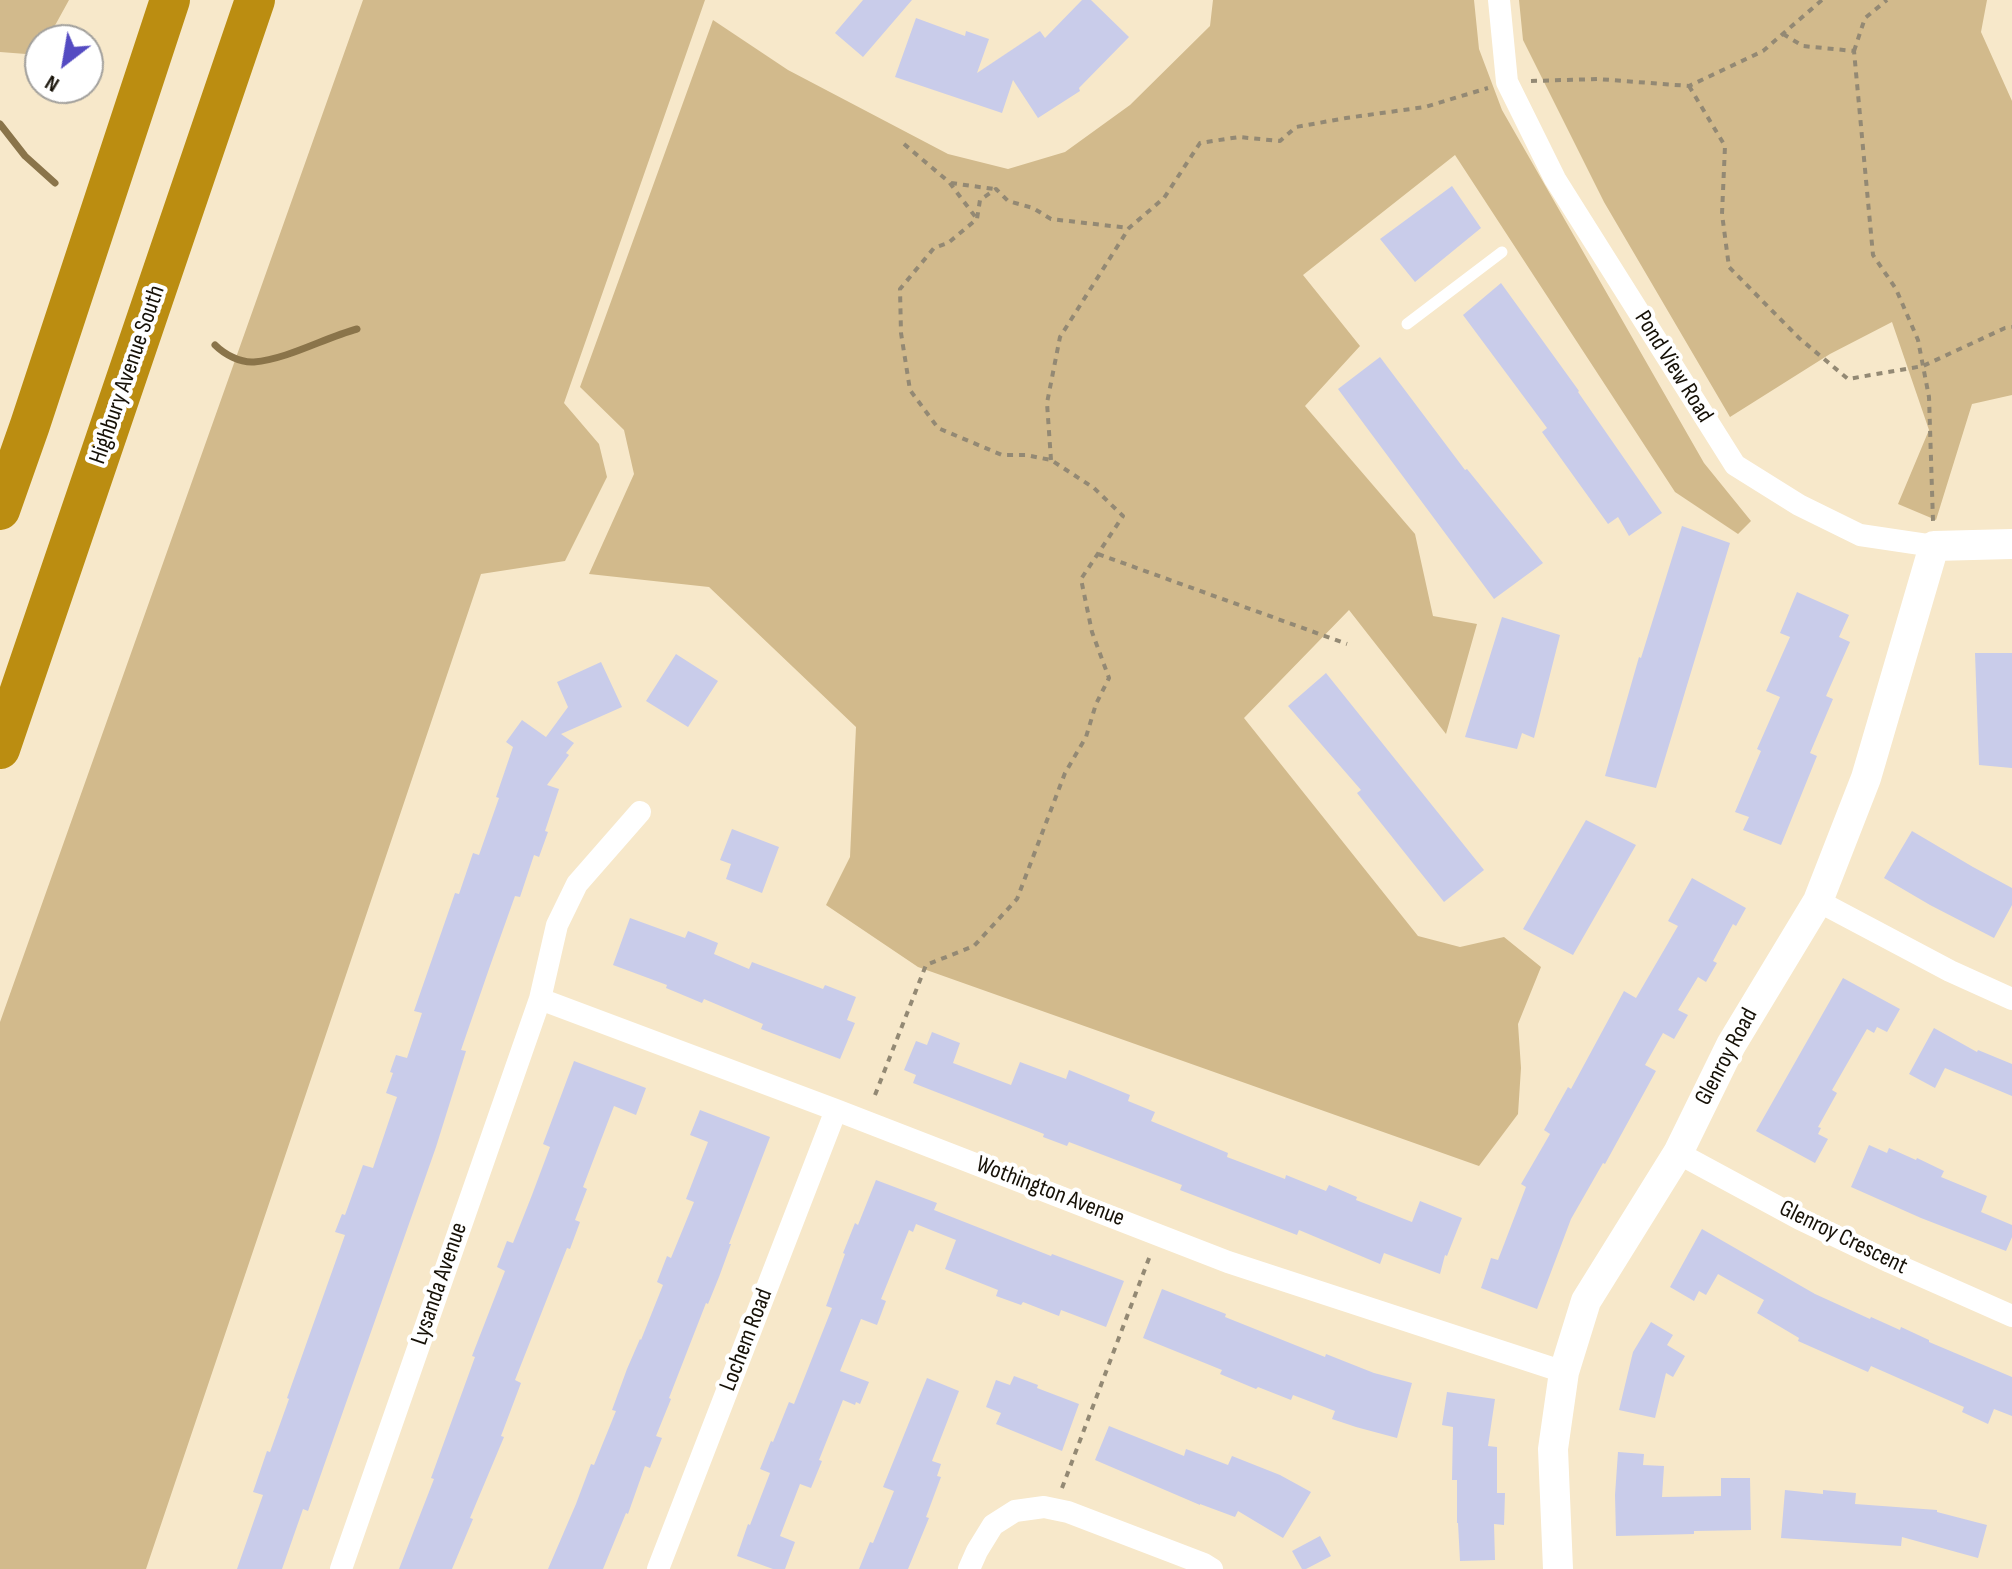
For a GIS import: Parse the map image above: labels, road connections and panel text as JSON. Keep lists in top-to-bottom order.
{
  "streets": {
    "highway": ["Highbury Avenue South"],
    "street": [
      "Pond View Road",
      "Glenroy Road",
      "Wothington Avenue",
      "Glenroy Crescent",
      "Lysanda Avenue",
      "Lochem Road"
    ]
  },
  "crossings": [
    ["Pond View Road", "Glenroy Road"],
    ["Glenroy Road", "Wothington Avenue"],
    ["Glenroy Road", "Glenroy Crescent"],
    ["Wothington Avenue", "Lysanda Avenue"],
    ["Wothington Avenue", "Lochem Road"]
  ],
  "north": "bottom left"
}
